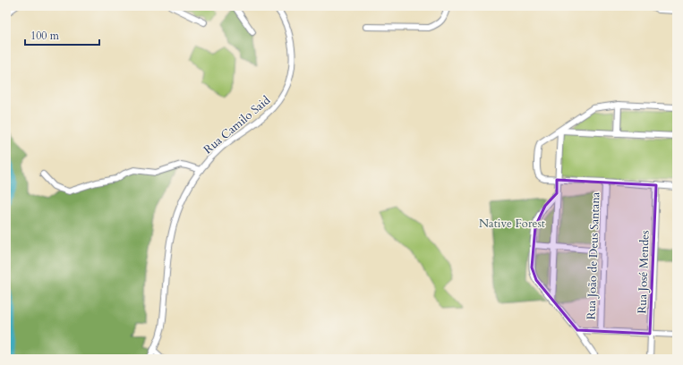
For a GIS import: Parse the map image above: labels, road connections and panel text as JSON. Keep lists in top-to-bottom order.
{
  "streets": {
    "street": ["Rua Camilo Said", "Rua João de Deus Santana", "Rua José Mendes"]
  },
  "parks": ["Native Forest"],
  "scale_bar": "100 m"
}
